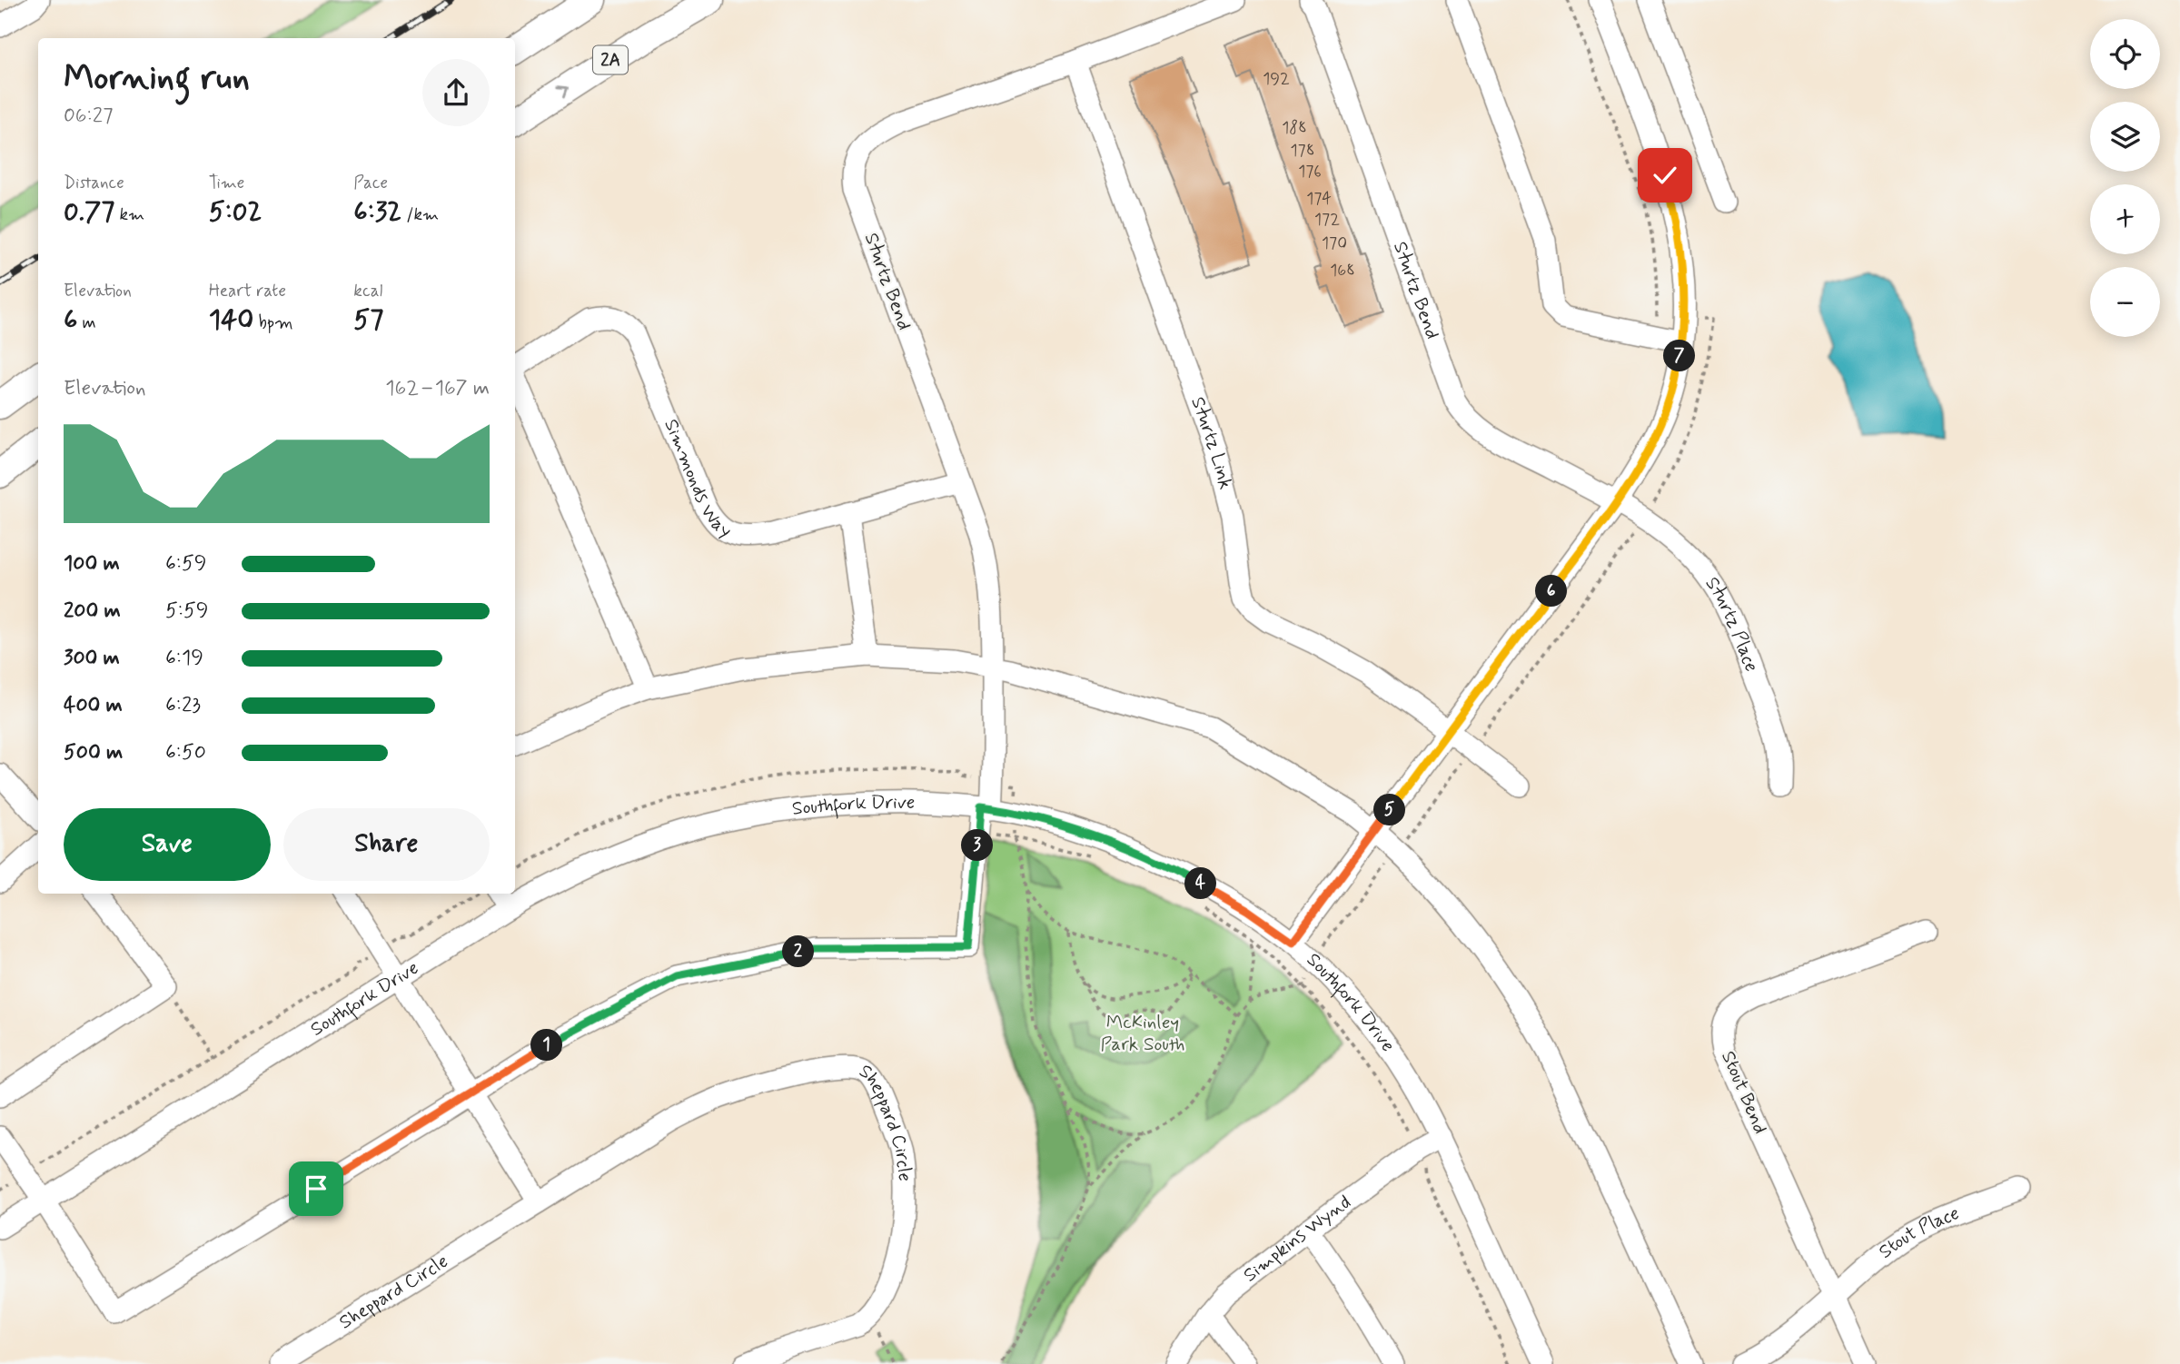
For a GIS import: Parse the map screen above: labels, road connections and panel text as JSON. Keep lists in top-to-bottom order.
{
  "streets": {
    "main road": ["2A"],
    "street": [
      "Sturtz Bend",
      "Sturtz Link",
      "Simmonds Way",
      "Sturtz Place",
      "Southfork Drive",
      "Stout Bend",
      "Sheppard Circle",
      "Stout Place",
      "Simpkins Wynd"
    ]
  },
  "crossings": [
    ["Sturtz Bend", "Sturtz Link"],
    ["Sturtz Bend", "Simmonds Way"],
    ["Sturtz Bend", "Sturtz Place"],
    ["Sturtz Bend", "Southfork Drive"],
    ["Southfork Drive", "Simpkins Wynd"],
    ["Stout Bend", "Stout Place"]
  ],
  "parks": ["McKinley Park South"],
  "house_numbers": [
    "192",
    "188",
    "178",
    "176",
    "174",
    "172",
    "170",
    "168"
  ],
  "page": {
    "map_buttons": ["+", "−"],
    "heading": ["Morning run", "06:27"],
    "stats": [
      ["Distance", "0.77 km"],
      ["Time", "5:02"],
      ["Pace", "6:32 /km"],
      ["Elevation", "6 m"],
      ["Heart rate", "140 bpm"],
      ["kcal", "57"]
    ],
    "pins": [
      "7",
      "6",
      "5",
      "3",
      "4",
      "2",
      "1"
    ],
    "chart": ["Elevation", "162–167 m"],
    "list": [
      {
        "name": "100 m",
        "note": "6:59"
      },
      {
        "name": "200 m",
        "note": "5:59"
      },
      {
        "name": "300 m",
        "note": "6:19"
      },
      {
        "name": "400 m",
        "note": "6:23"
      },
      {
        "name": "500 m",
        "note": "6:50"
      }
    ],
    "buttons": ["Save", "Share"]
  }
}
